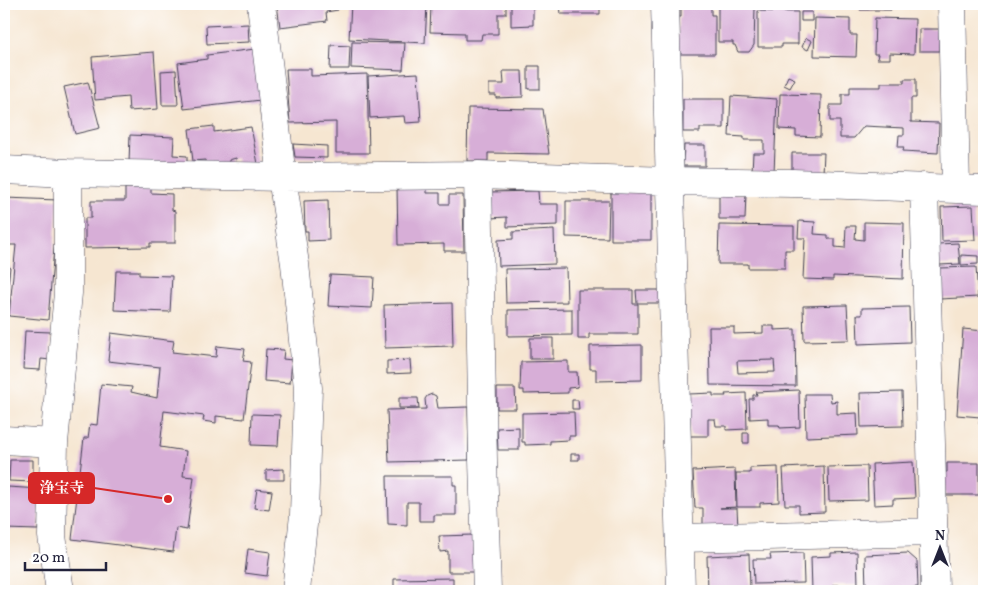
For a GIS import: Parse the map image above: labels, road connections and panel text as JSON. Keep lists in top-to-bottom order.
{
  "places": ["浄宝寺"],
  "scale_bar": "20 m",
  "north": "top"
}
